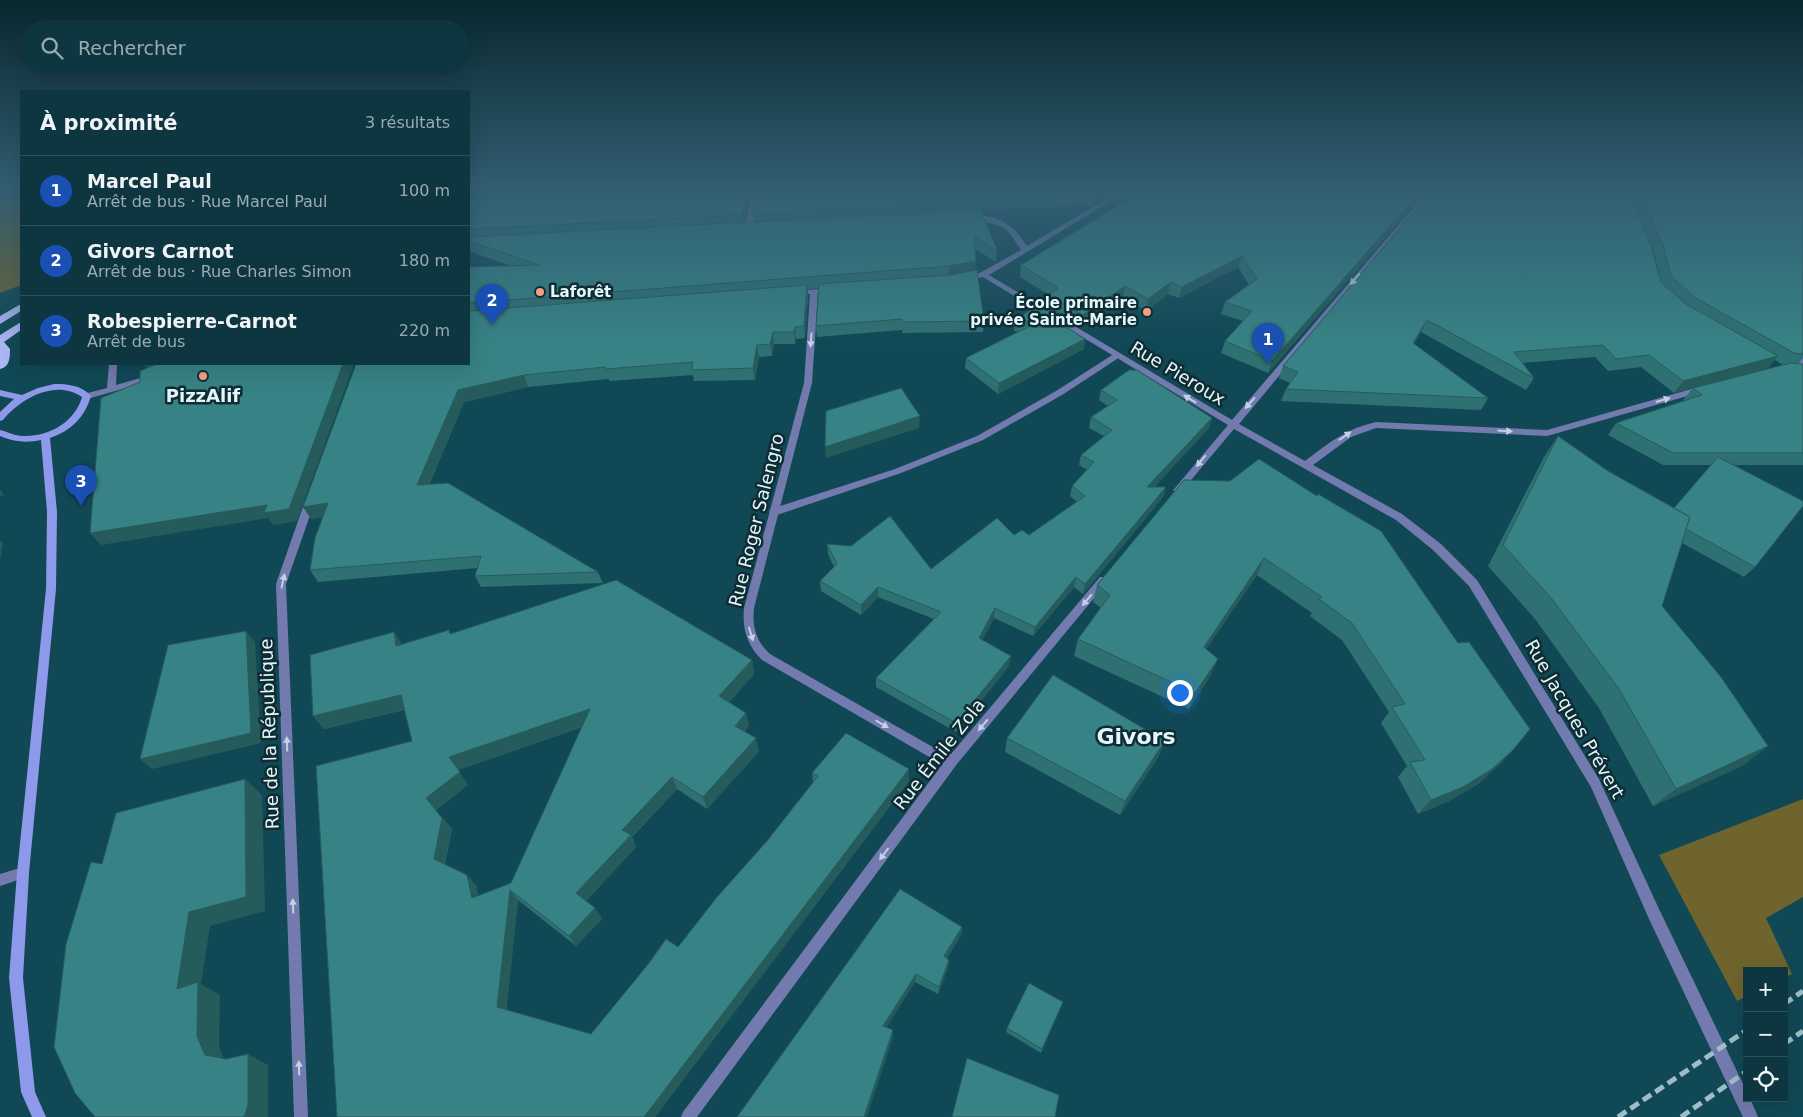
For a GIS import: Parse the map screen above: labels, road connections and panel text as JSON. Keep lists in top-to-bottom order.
{
  "streets": {
    "street": [
      "Rue Pieroux",
      "Rue Roger Salengro",
      "Rue Jacques Prévert",
      "Rue de la République",
      "Rue Émile Zola"
    ]
  },
  "crossings": [
    ["Rue Pieroux", "Rue Jacques Prévert"],
    ["Rue Roger Salengro", "Rue Émile Zola"]
  ],
  "one_way": [
    "Rue Pieroux",
    "Rue Roger Salengro",
    "Rue de la République",
    "Rue Émile Zola"
  ],
  "districts": ["Givors"],
  "places": ["Laforêt", "École primaire privée Sainte-Marie", "PizzAlif"],
  "page": {
    "search": "Rechercher",
    "heading": ["À proximité", "3 résultats"],
    "list": [
      {
        "mark": "1",
        "name": "Marcel Paul",
        "note": "Arrêt de bus · Rue Marcel Paul",
        "value": "100 m"
      },
      {
        "mark": "2",
        "name": "Givors Carnot",
        "note": "Arrêt de bus · Rue Charles Simon",
        "value": "180 m"
      },
      {
        "mark": "3",
        "name": "Robespierre-Carnot",
        "note": "Arrêt de bus",
        "value": "220 m"
      }
    ],
    "pins": ["2", "1", "3"],
    "map_buttons": ["+", "−"]
  }
}
